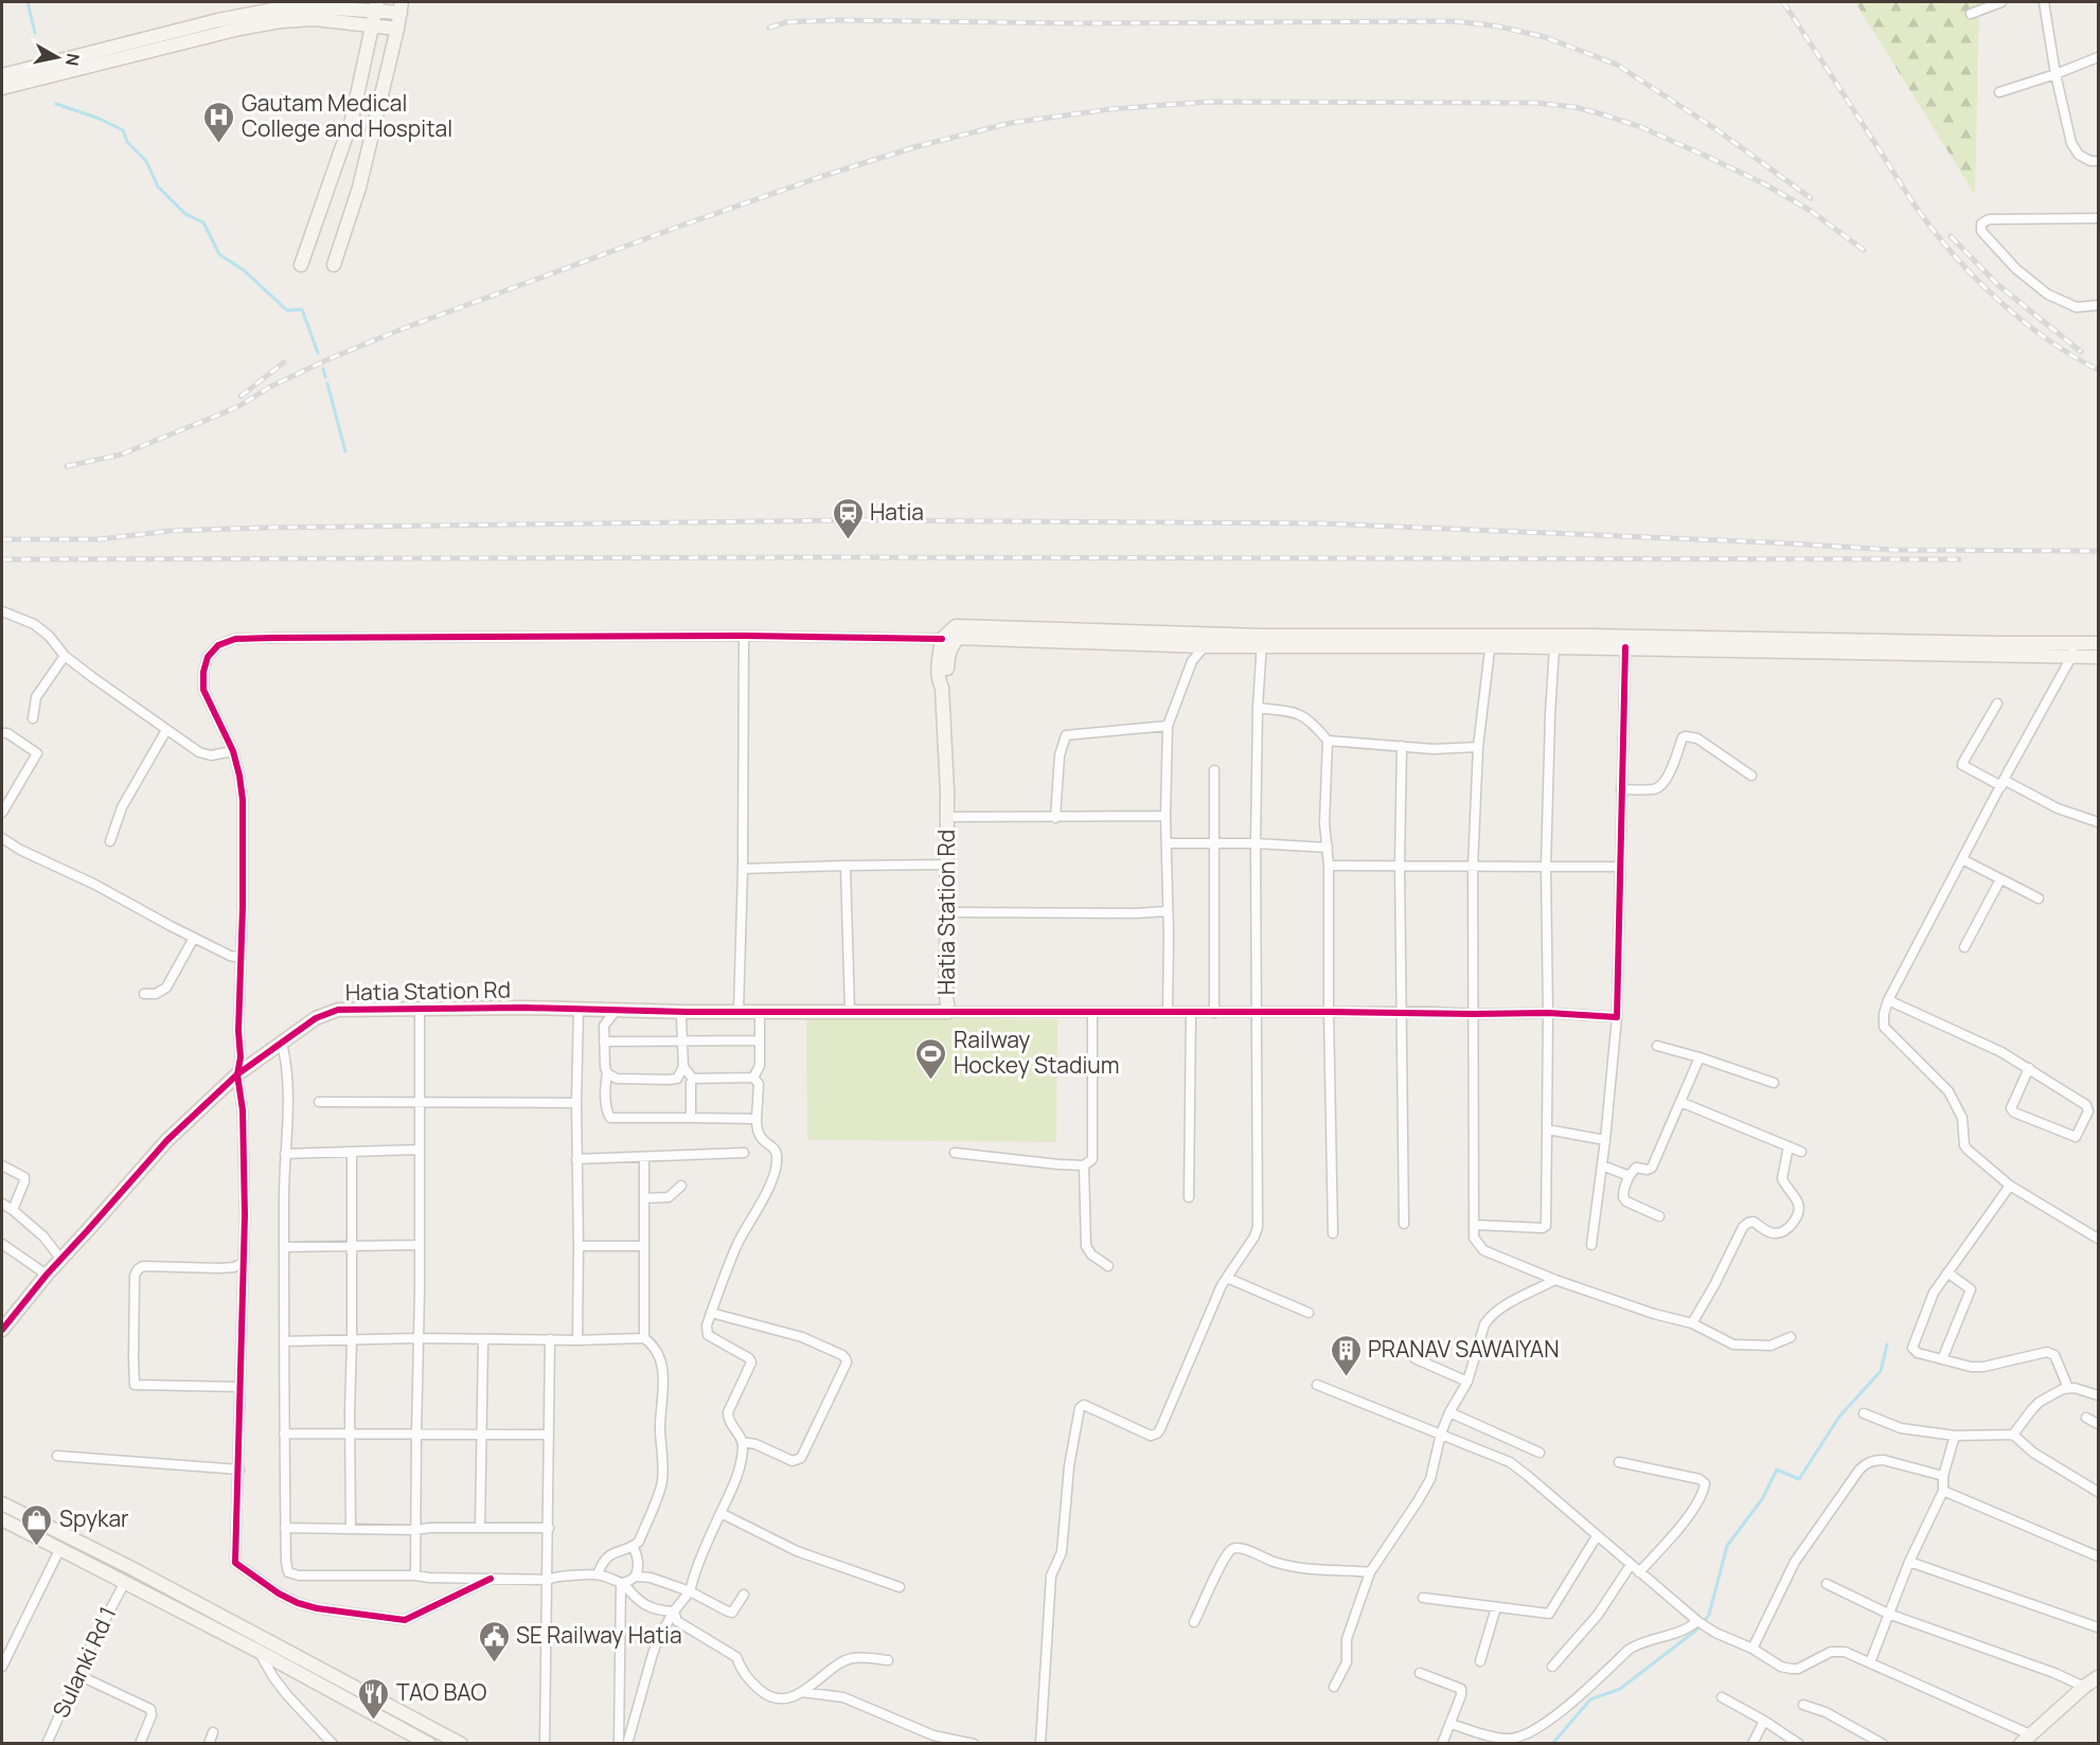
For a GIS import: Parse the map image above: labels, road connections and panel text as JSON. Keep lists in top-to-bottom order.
{
  "streets": {
    "street": ["Hatia Station Rd", "Sulanki Rd 1"]
  },
  "places": {
    "hospital": ["Gautam Medical College and Hospital"],
    "station": ["Hatia"],
    "sports": ["Railway Hockey Stadium"],
    "building": ["PRANAV SAWAIYAN"],
    "shop": ["Spykar"],
    "public building": ["SE Railway Hatia"],
    "restaurant": ["TAO BAO"]
  },
  "north": "right"
}
